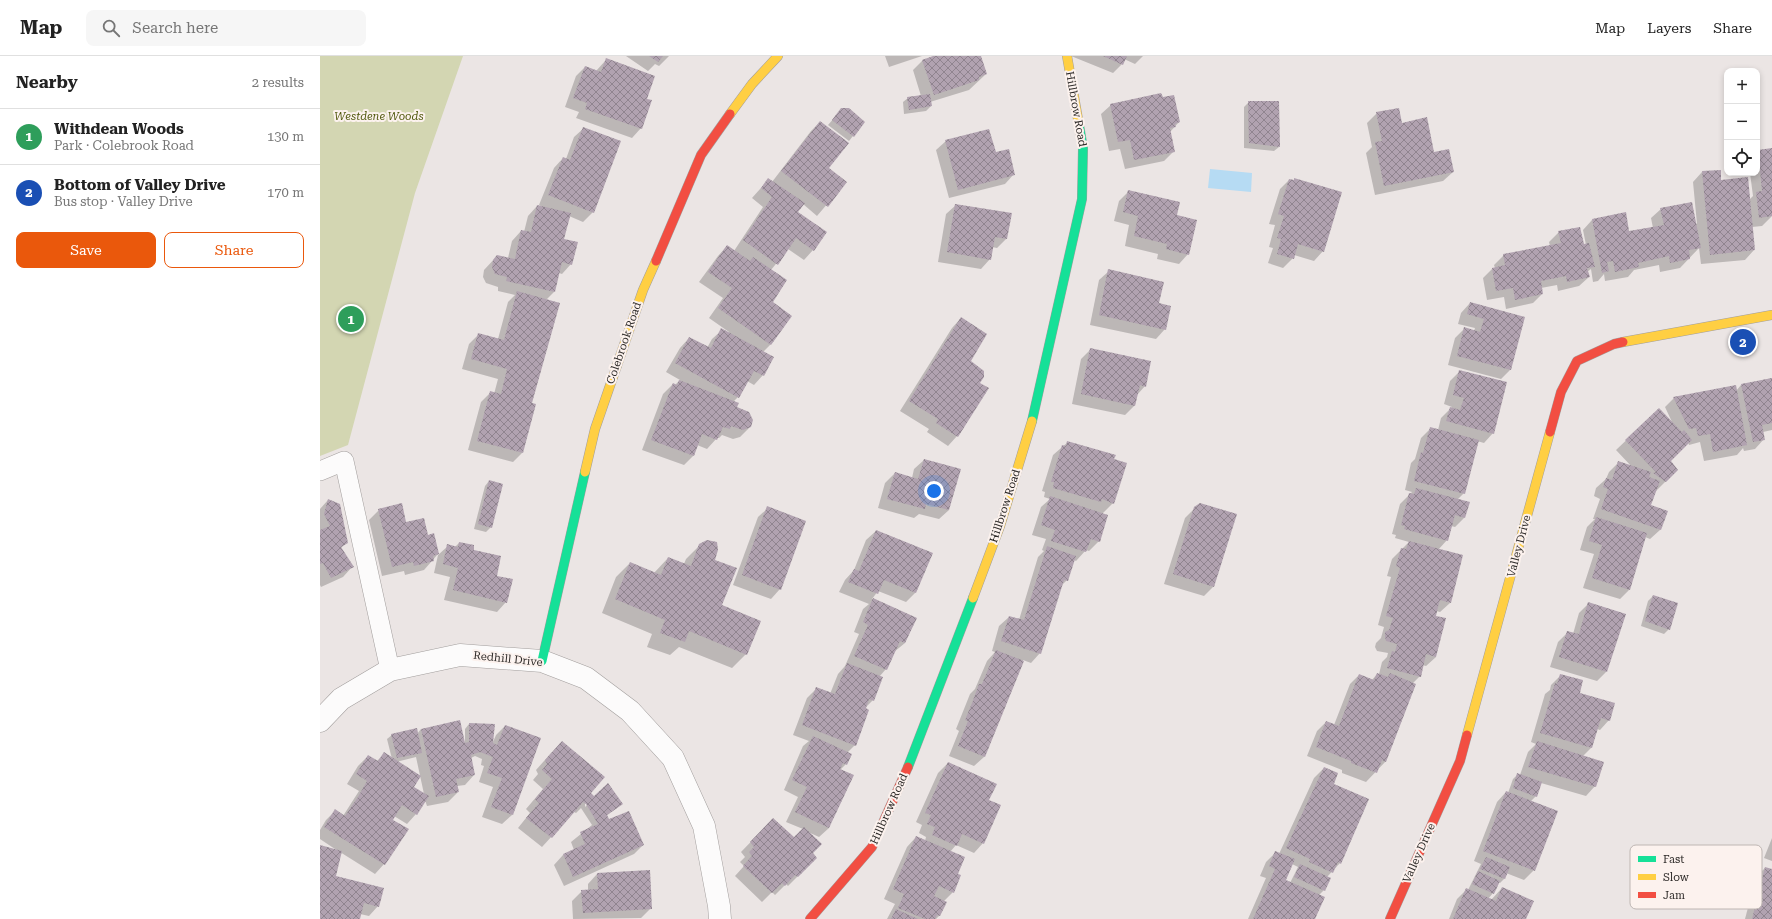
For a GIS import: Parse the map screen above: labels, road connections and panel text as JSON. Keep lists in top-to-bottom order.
{
  "streets": {
    "street": [
      "Hillbrow Road",
      "Colebrook Road",
      "Valley Drive",
      "Redhill Drive"
    ]
  },
  "crossings": [
    ["Colebrook Road", "Redhill Drive"]
  ],
  "parks": ["Westdene Woods"],
  "legend": ["Fast", "Slow", "Jam"],
  "page": {
    "header": "Map",
    "search": "Search here",
    "nav": ["Map", "Layers", "Share"],
    "heading": ["Nearby", "2 results"],
    "map_buttons": ["+", "−"],
    "list": [
      {
        "mark": "1",
        "name": "Withdean Woods",
        "note": "Park · Colebrook Road",
        "value": "130 m"
      },
      {
        "mark": "2",
        "name": "Bottom of Valley Drive",
        "note": "Bus stop · Valley Drive",
        "value": "170 m"
      }
    ],
    "buttons": ["Save", "Share"],
    "pins": ["1", "2"]
  }
}
